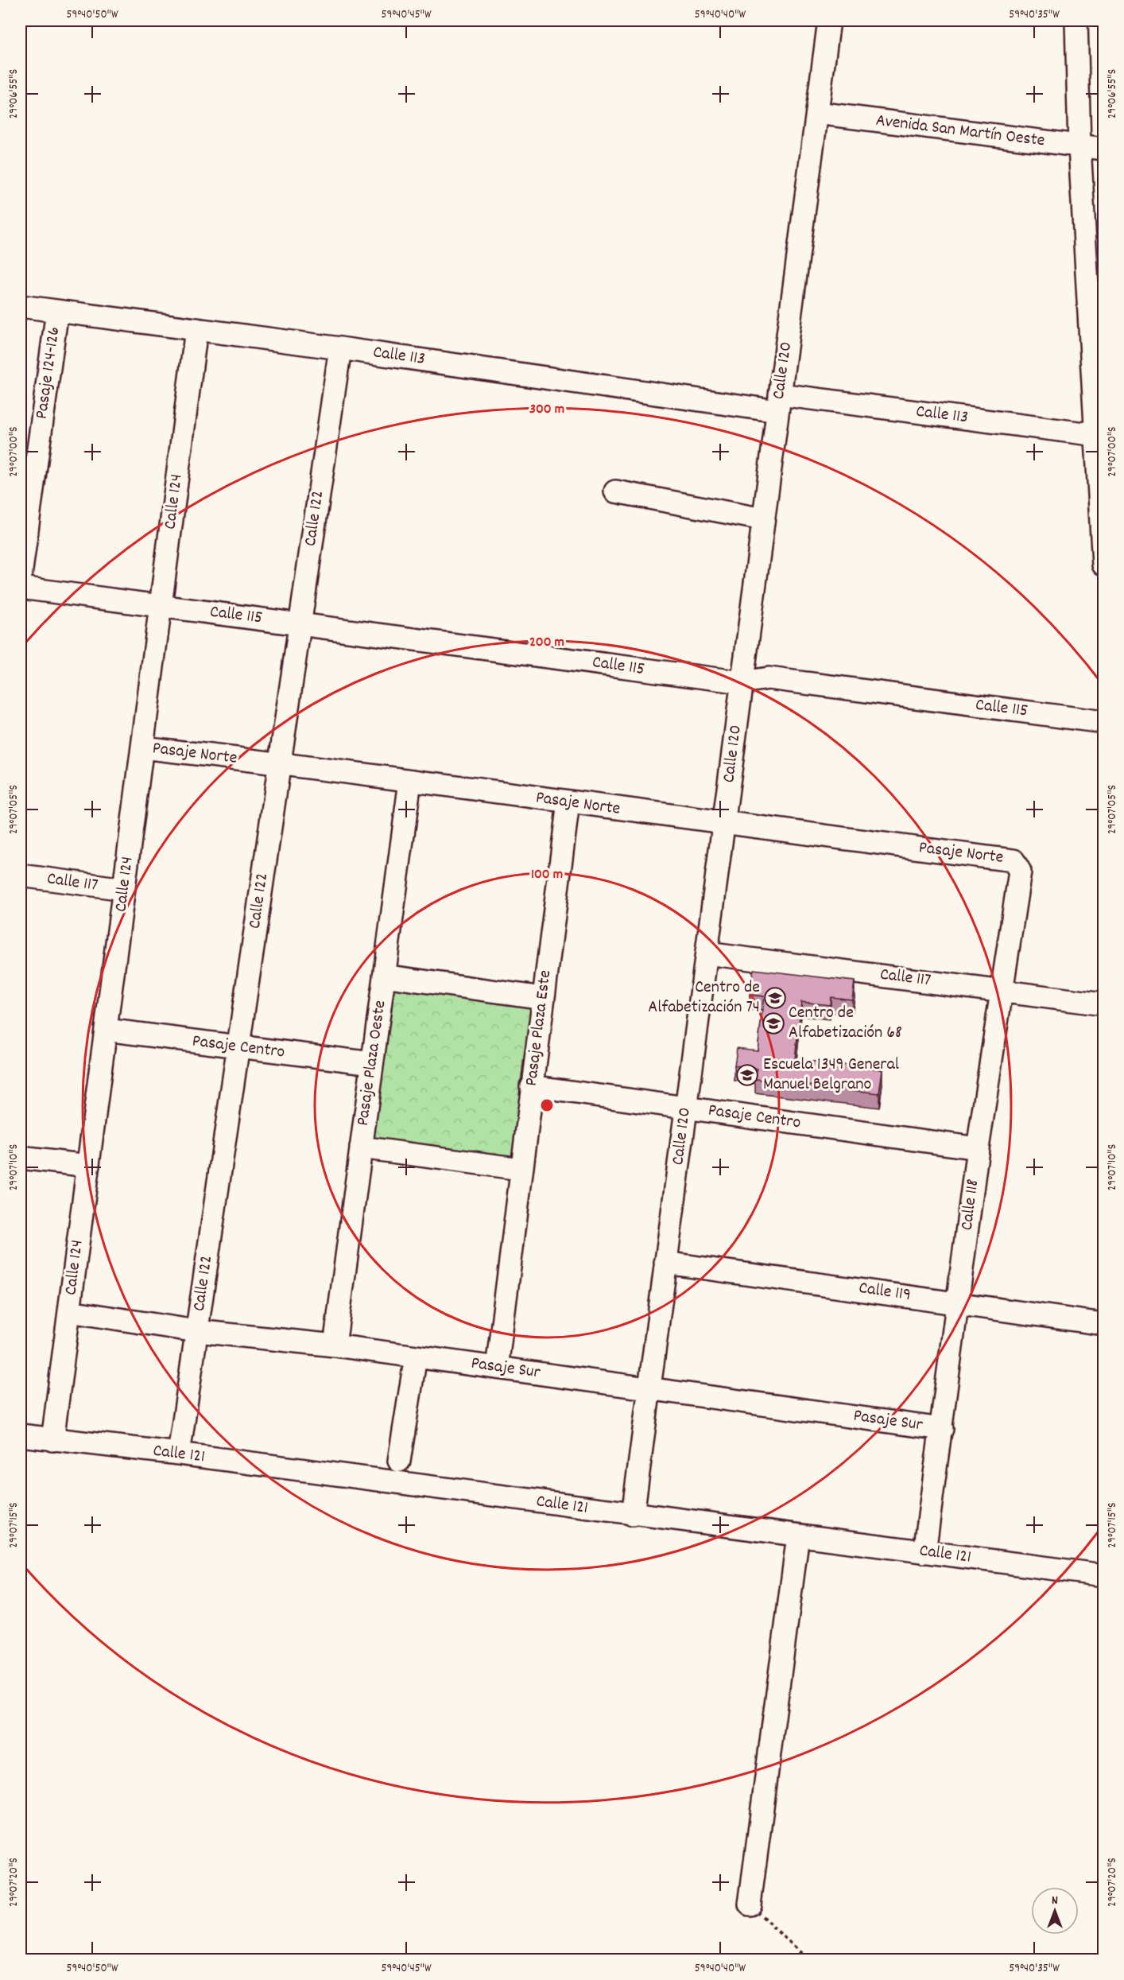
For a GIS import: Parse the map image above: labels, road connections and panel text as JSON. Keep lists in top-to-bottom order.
{
  "streets": {
    "street": [
      "Avenida San Martín Oeste",
      "Calle 113",
      "Calle 120",
      "Pasaje 124-126",
      "Calle 124",
      "Calle 122",
      "Calle 115",
      "Pasaje Norte",
      "Calle 117",
      "Pasaje Plaza Este",
      "Pasaje Centro",
      "Pasaje Plaza Oeste",
      "Calle 118",
      "Calle 119",
      "Pasaje Sur",
      "Calle 121"
    ]
  },
  "crossings": [
    ["Avenida San Martín Oeste", "Calle 120"],
    ["Calle 113", "Calle 120"],
    ["Calle 113", "Pasaje 124-126"],
    ["Calle 113", "Calle 124"],
    ["Calle 113", "Calle 122"],
    ["Calle 120", "Calle 115"],
    ["Calle 120", "Pasaje Norte"],
    ["Calle 120", "Calle 117"],
    ["Calle 120", "Pasaje Centro"],
    ["Calle 120", "Calle 119"],
    ["Calle 120", "Pasaje Sur"],
    ["Calle 120", "Calle 121"],
    ["Calle 124", "Calle 115"],
    ["Calle 124", "Pasaje Norte"],
    ["Calle 124", "Calle 117"],
    ["Calle 124", "Pasaje Centro"],
    ["Calle 124", "Pasaje Sur"],
    ["Calle 124", "Calle 121"],
    ["Calle 122", "Calle 115"],
    ["Calle 122", "Pasaje Norte"],
    ["Calle 122", "Pasaje Centro"],
    ["Calle 122", "Pasaje Sur"],
    ["Calle 122", "Calle 121"],
    ["Pasaje Norte", "Pasaje Plaza Este"],
    ["Pasaje Norte", "Pasaje Plaza Oeste"],
    ["Pasaje Norte", "Calle 118"],
    ["Calle 117", "Calle 118"],
    ["Pasaje Plaza Este", "Pasaje Centro"],
    ["Pasaje Plaza Este", "Pasaje Sur"],
    ["Pasaje Centro", "Pasaje Plaza Oeste"],
    ["Pasaje Centro", "Calle 118"],
    ["Pasaje Plaza Oeste", "Pasaje Sur"],
    ["Calle 118", "Calle 119"],
    ["Calle 118", "Pasaje Sur"],
    ["Calle 118", "Calle 121"]
  ],
  "places": {
    "school or university": ["Centro de Alfabetización 74", "Centro de Alfabetización 68", "Escuela 1349 General Manuel Belgrano"]
  },
  "north": "top",
  "coordinates": [
    "59°40'50\"W",
    "59°40'45\"W",
    "59°40'40\"W",
    "59°40'35\"W",
    "29°06'55\"S",
    "29°07'00\"S",
    "29°07'05\"S",
    "29°07'10\"S",
    "29°07'15\"S",
    "29°07'20\"S"
  ],
  "rings": ["300 m", "200 m", "100 m"]
}
